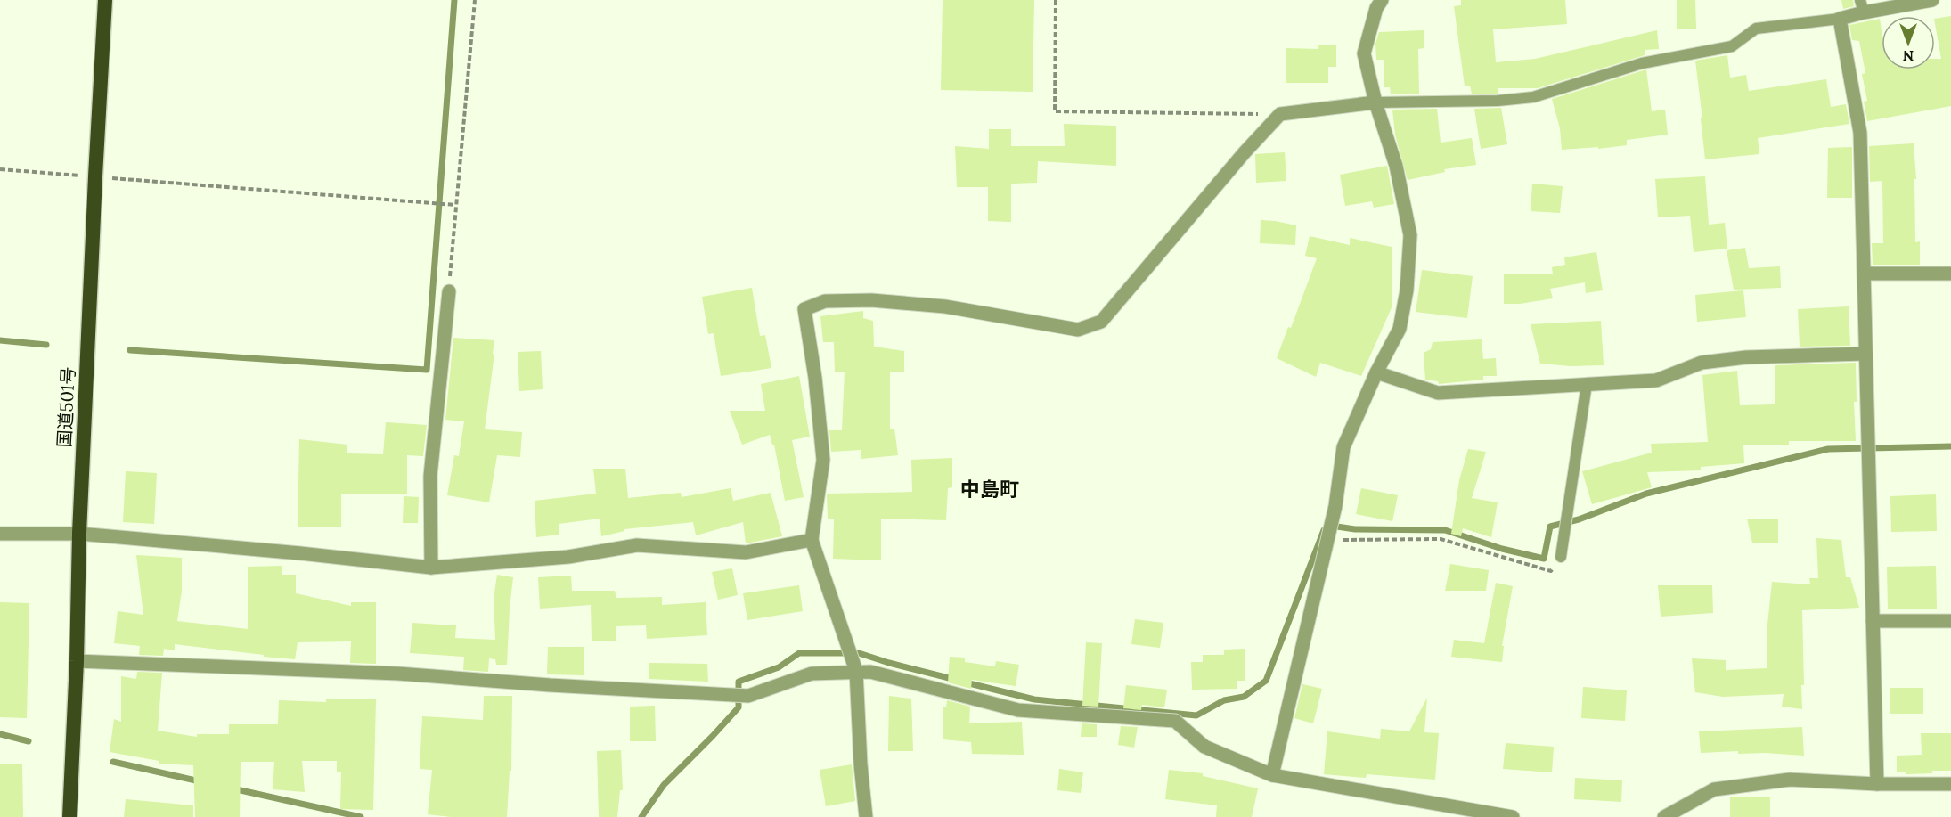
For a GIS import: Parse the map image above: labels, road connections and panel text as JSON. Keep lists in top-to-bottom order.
{
  "streets": {
    "highway": ["国道501号"]
  },
  "districts": ["中島町"],
  "north": "bottom"
}
